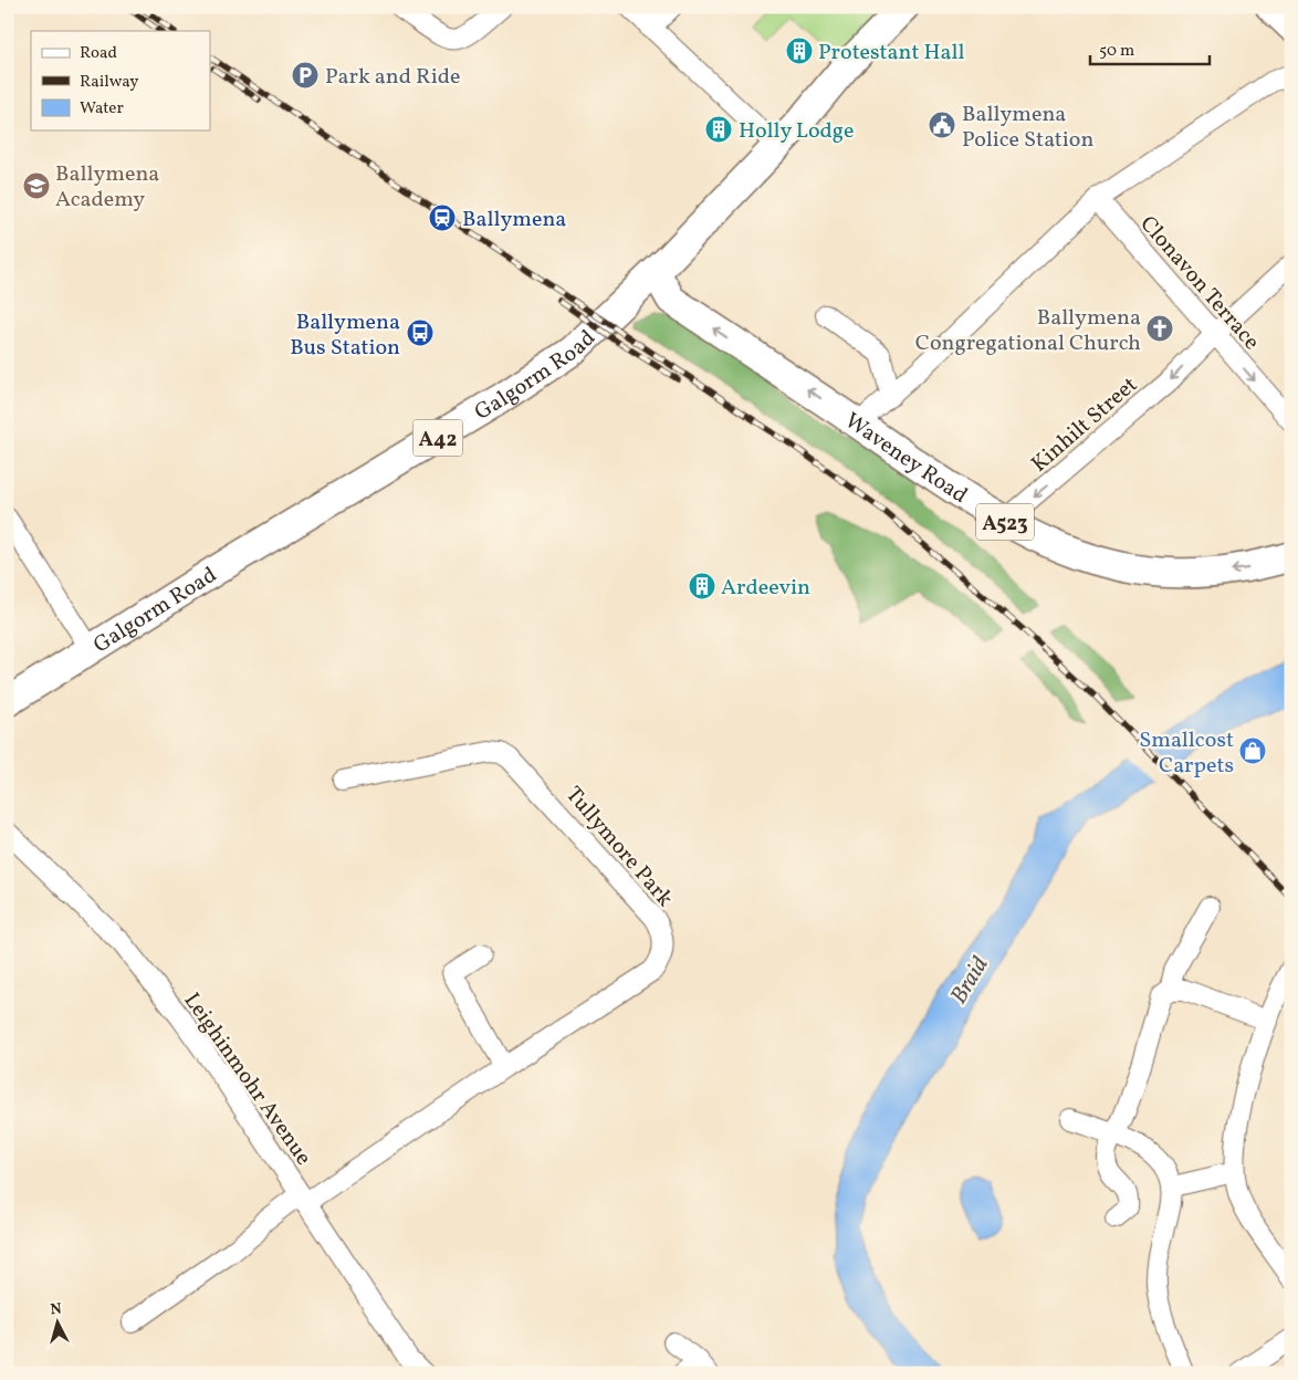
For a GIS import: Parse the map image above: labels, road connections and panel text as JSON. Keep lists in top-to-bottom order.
{
  "streets": {
    "main road": [
      "Galgorm Road",
      "A42",
      "Waveney Road",
      "A523"
    ],
    "street": [
      "Clonavon Terrace",
      "Kinhilt Street",
      "Tullymore Park",
      "Leighinmohr Avenue"
    ]
  },
  "crossings": [
    ["Clonavon Terrace", "Kinhilt Street"],
    ["Galgorm Road", "Waveney Road"],
    ["Kinhilt Street", "Waveney Road"],
    ["Tullymore Park", "Leighinmohr Avenue"]
  ],
  "one_way": ["Clonavon Terrace", "Waveney Road"],
  "water": ["Braid"],
  "places": {
    "building": ["Protestant Hall", "Holly Lodge", "Ardeevin"],
    "parking": ["Park and Ride"],
    "public building": ["Ballymena Police Station"],
    "school or university": ["Ballymena Academy"],
    "station": ["Ballymena"],
    "church": ["Ballymena Congregational Church"],
    "bus stop": ["Ballymena Bus Station"],
    "shop": ["Smallcost Carpets"]
  },
  "legend": ["Road", "Railway", "Water"],
  "scale_bar": "50 m",
  "north": "top"
}
